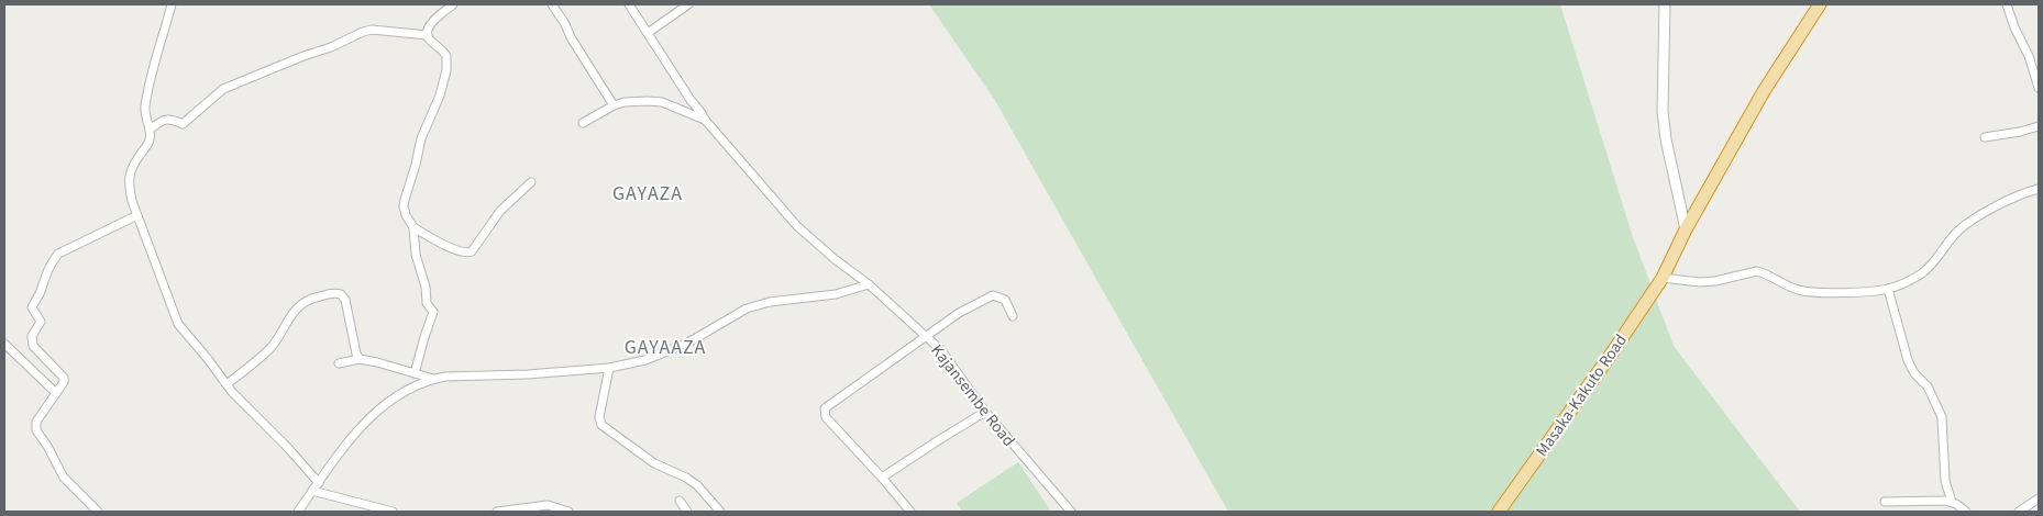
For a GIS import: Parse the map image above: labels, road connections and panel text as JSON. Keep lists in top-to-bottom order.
{
  "streets": {
    "highway": ["Masaka-Kakuto Road"],
    "street": ["Kajansembe Road"]
  },
  "districts": ["GAYAZA", "GAYAAZA"]
}
